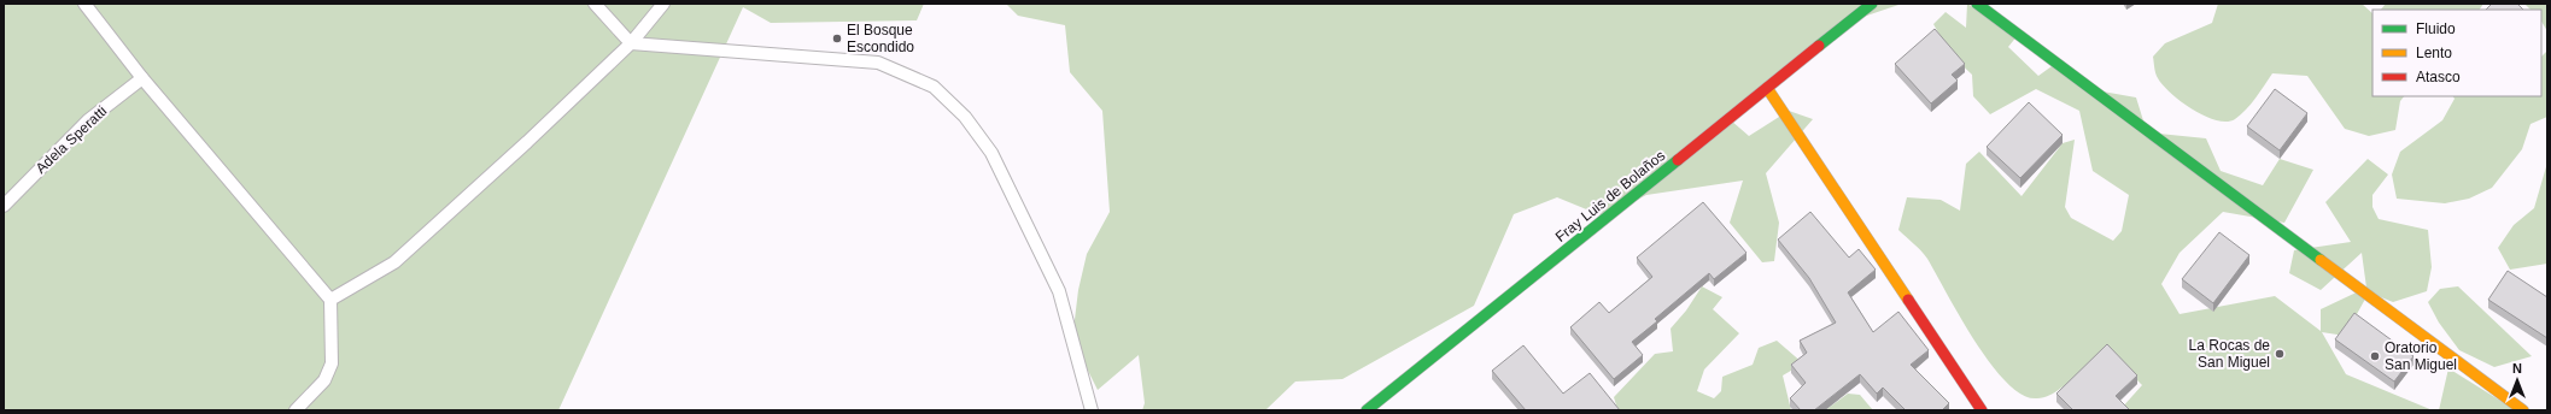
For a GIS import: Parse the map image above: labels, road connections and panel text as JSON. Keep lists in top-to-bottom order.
{
  "streets": {
    "street": ["Fray Luis de Bolaños"],
    "lane": ["Adela Speratti"]
  },
  "places": ["El Bosque Escondido", "La Rocas de San Miguel", "Oratorio San Miguel"],
  "legend": ["Fluido", "Lento", "Atasco"],
  "north": "top"
}
